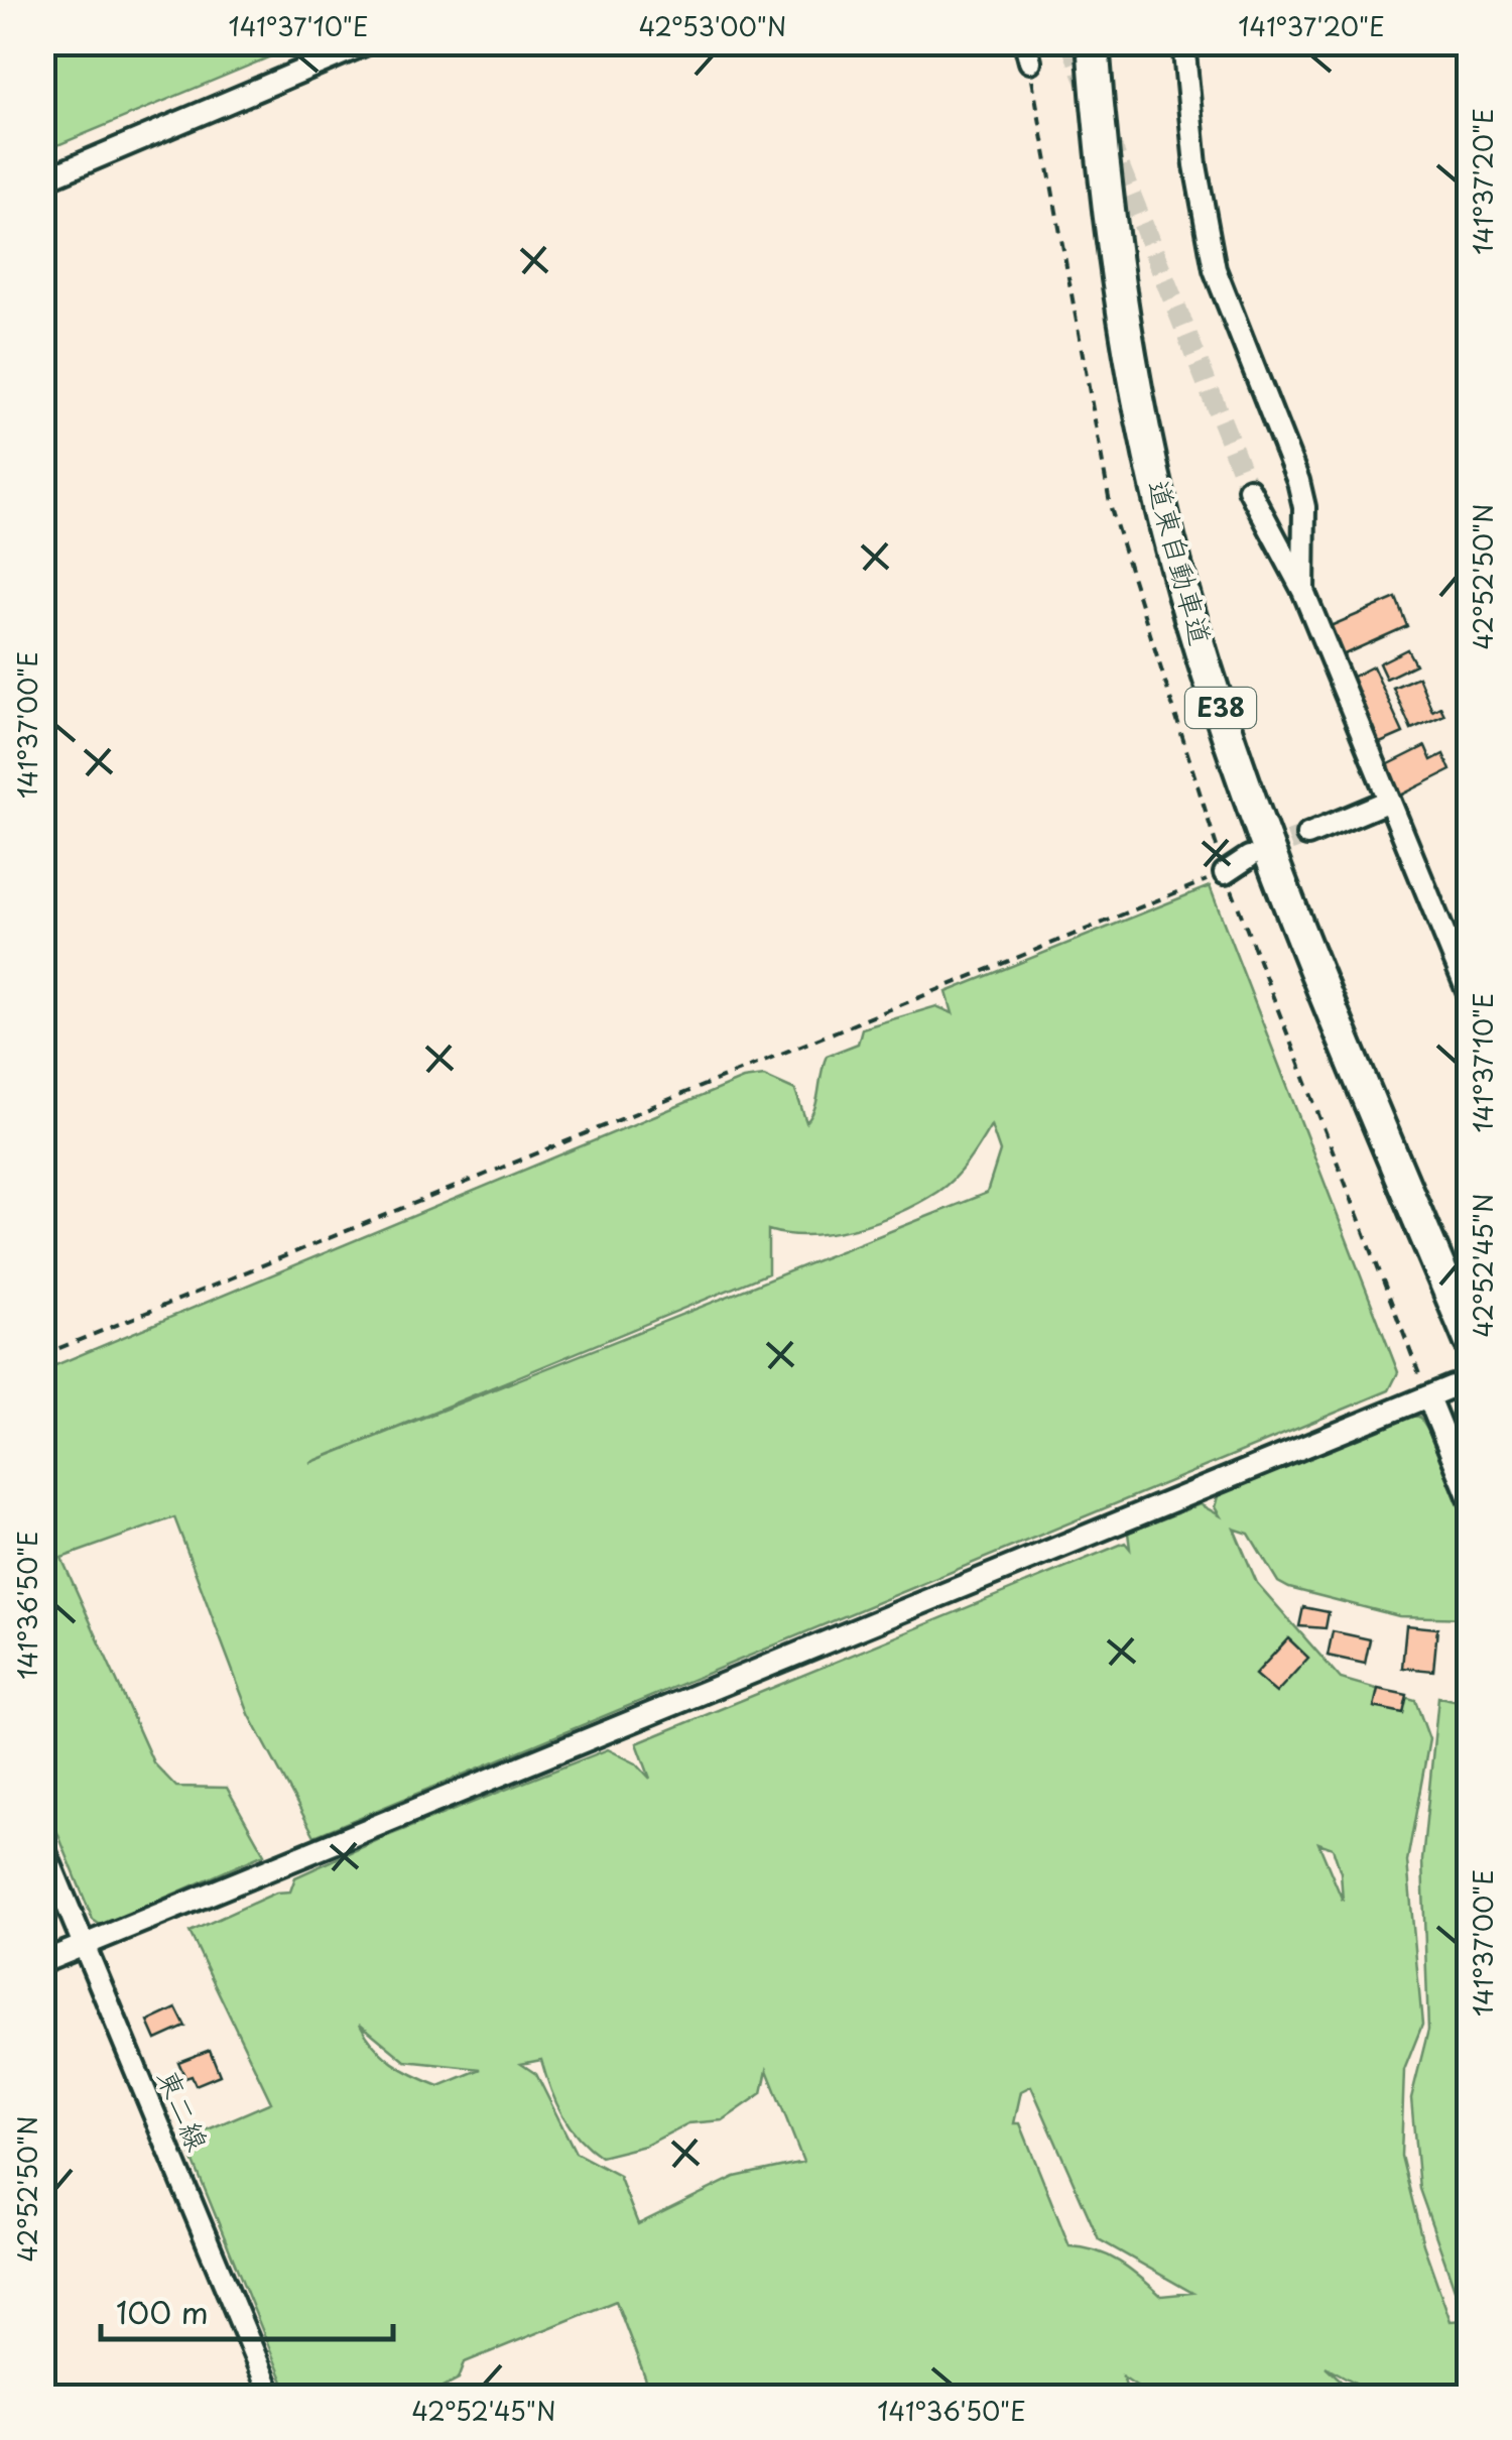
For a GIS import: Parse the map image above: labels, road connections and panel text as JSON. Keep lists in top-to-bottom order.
{
  "streets": {
    "highway": ["道東自動車道", "E38"],
    "street": ["東二線"]
  },
  "scale_bar": "100 m",
  "coordinates": [
    "141°37'10\"E",
    "42°53'00\"N",
    "141°37'20\"E",
    "42°52'50\"N",
    "141°37'00\"E",
    "42°52'45\"N",
    "141°36'50\"E"
  ]
}
